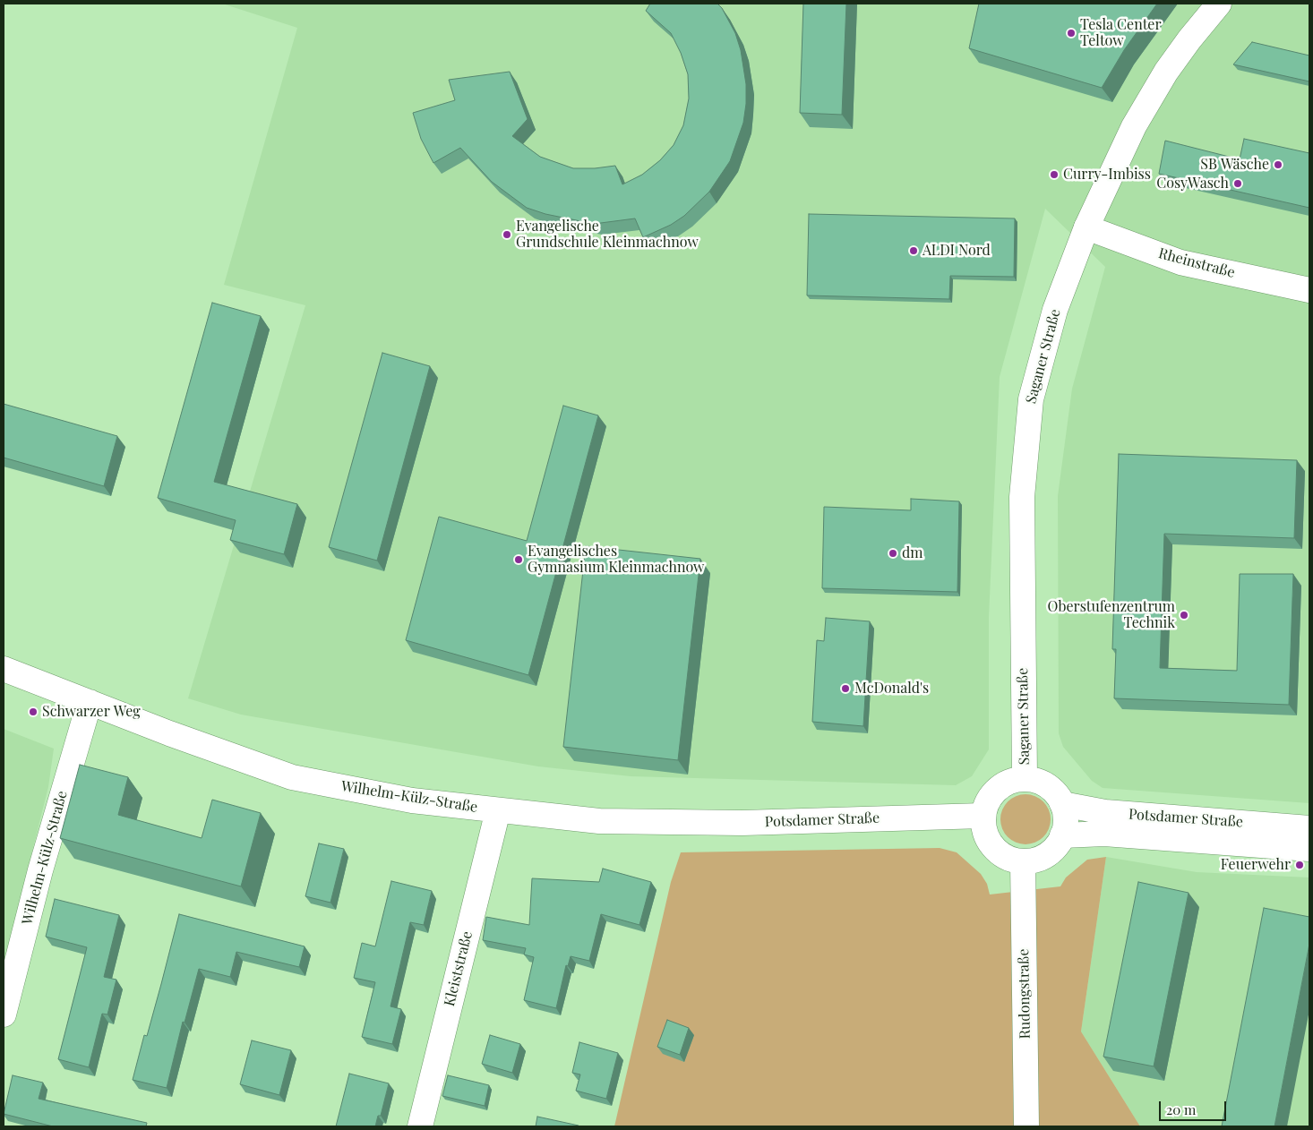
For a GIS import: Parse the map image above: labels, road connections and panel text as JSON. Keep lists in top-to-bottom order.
{
  "streets": {
    "street": [
      "Rheinstraße",
      "Saganer Straße",
      "Wilhelm-Külz-Straße",
      "Potsdamer Straße",
      "Kleiststraße",
      "Rudongstraße"
    ]
  },
  "crossings": [
    ["Rheinstraße", "Saganer Straße"],
    ["Saganer Straße", "Potsdamer Straße"],
    ["Saganer Straße", "Rudongstraße"],
    ["Wilhelm-Külz-Straße", "Potsdamer Straße"],
    ["Wilhelm-Külz-Straße", "Kleiststraße"],
    ["Potsdamer Straße", "Rudongstraße"]
  ],
  "places": [
    "Tesla Center Teltow",
    "SB Wäsche",
    "Curry-Imbiss",
    "CosyWasch",
    "Evangelische Grundschule Kleinmachnow",
    "ALDI Nord",
    "dm",
    "Evangelisches Gymnasium Kleinmachnow",
    "Oberstufenzentrum Technik",
    "McDonald's",
    "Schwarzer Weg",
    "Feuerwehr"
  ],
  "scale_bar": "20 m"
}
